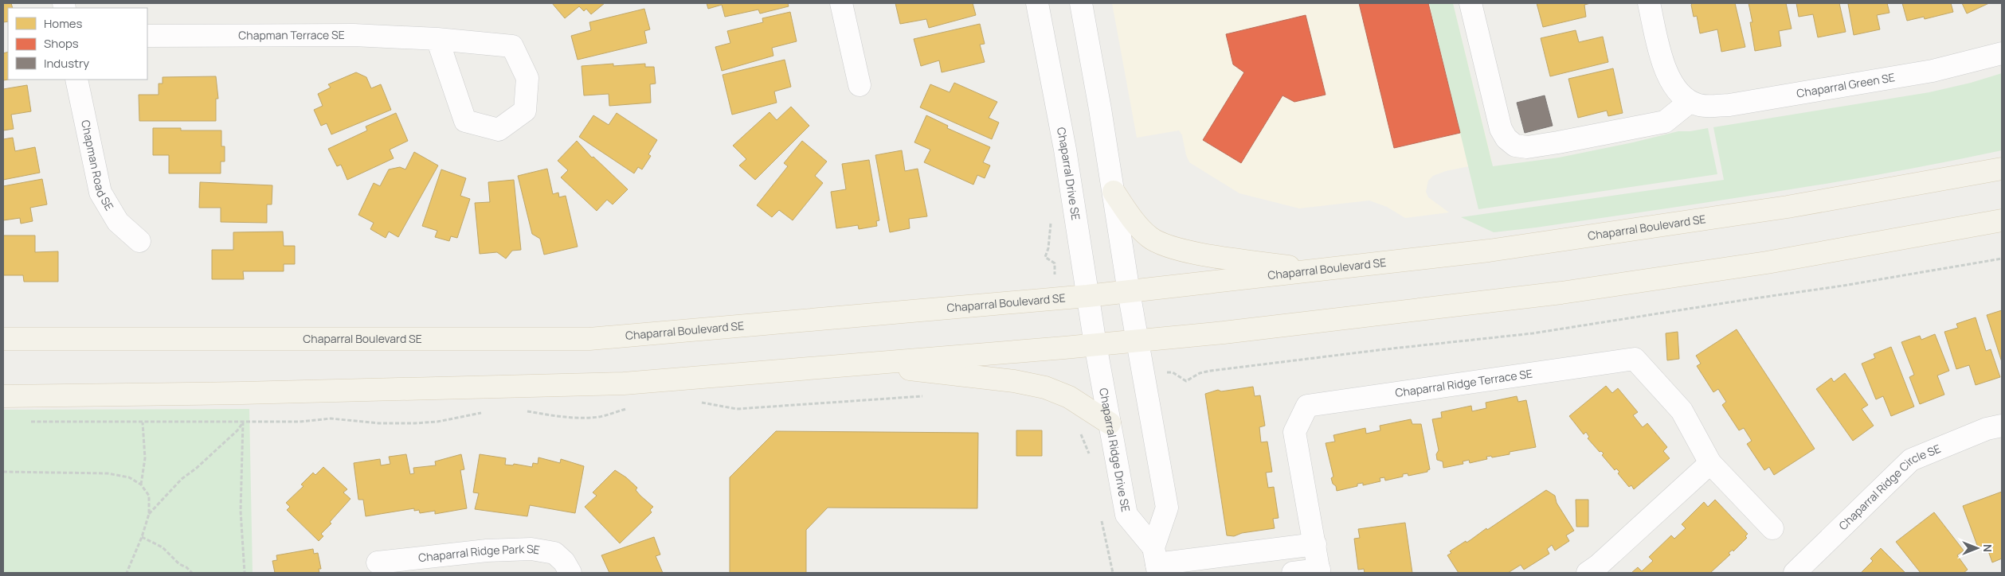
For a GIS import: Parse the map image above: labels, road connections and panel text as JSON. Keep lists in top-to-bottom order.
{
  "streets": {
    "main road": ["Chaparral Boulevard SE"],
    "street": [
      "Chapman Terrace SE",
      "Chaparral Green SE",
      "Chapman Road SE",
      "Chaparral Drive SE",
      "Chaparral Ridge Terrace SE",
      "Chaparral Ridge Drive SE",
      "Chaparral Ridge Circle SE",
      "Chaparral Ridge Park SE"
    ]
  },
  "crossings": [
    ["Chaparral Drive SE", "Chaparral Boulevard SE"],
    ["Chaparral Drive SE", "Chaparral Ridge Drive SE"]
  ],
  "legend": ["Homes", "Shops", "Industry"],
  "north": "right"
}
